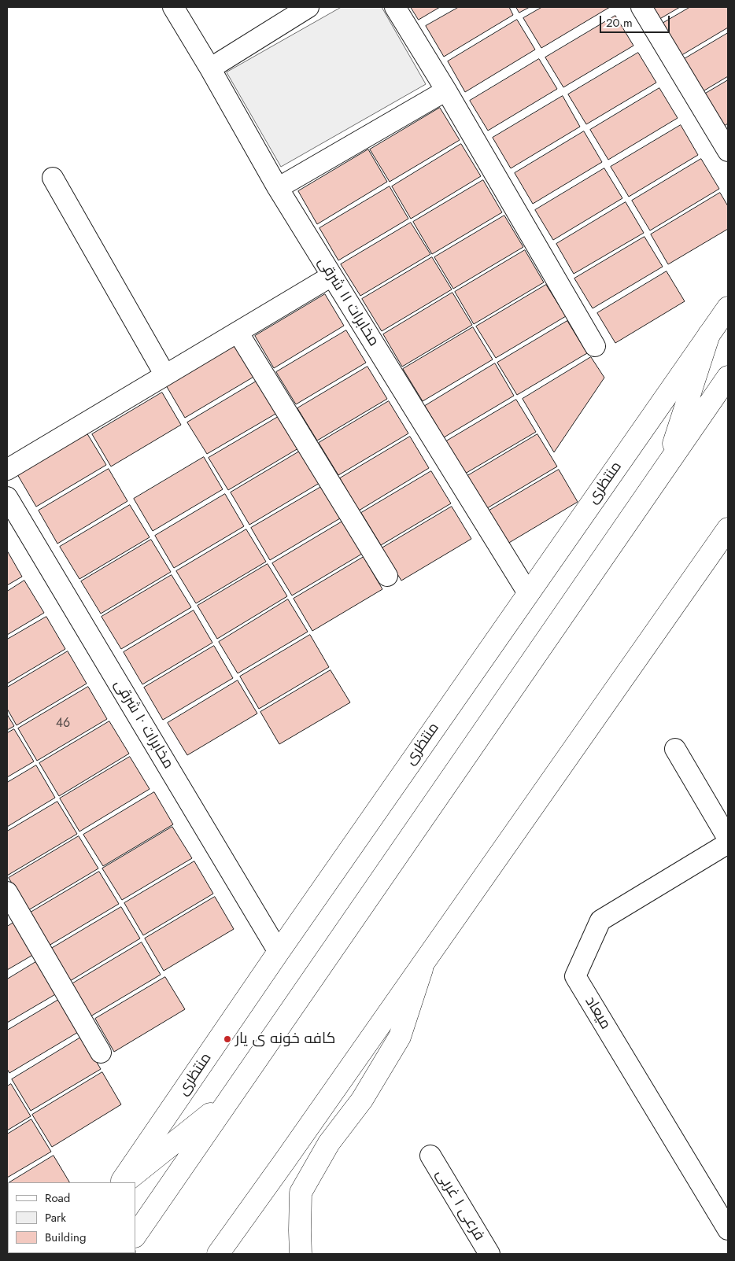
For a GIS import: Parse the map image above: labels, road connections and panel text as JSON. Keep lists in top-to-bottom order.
{
  "streets": {
    "main road": ["منتظری"],
    "street": [
      "مخابرات ۱۱ شرقی",
      "مخابرات ۱۰ شرقی",
      "میعاد",
      "فرعی ۱ غربی"
    ]
  },
  "crossings": [
    ["مخابرات ۱۱ شرقی", "منتظری"],
    ["منتظری", "مخابرات ۱۰ شرقی"]
  ],
  "places": ["کافه خونه ی یار"],
  "house_numbers": ["46"],
  "legend": ["Road", "Park", "Building"],
  "scale_bar": "20 m"
}
